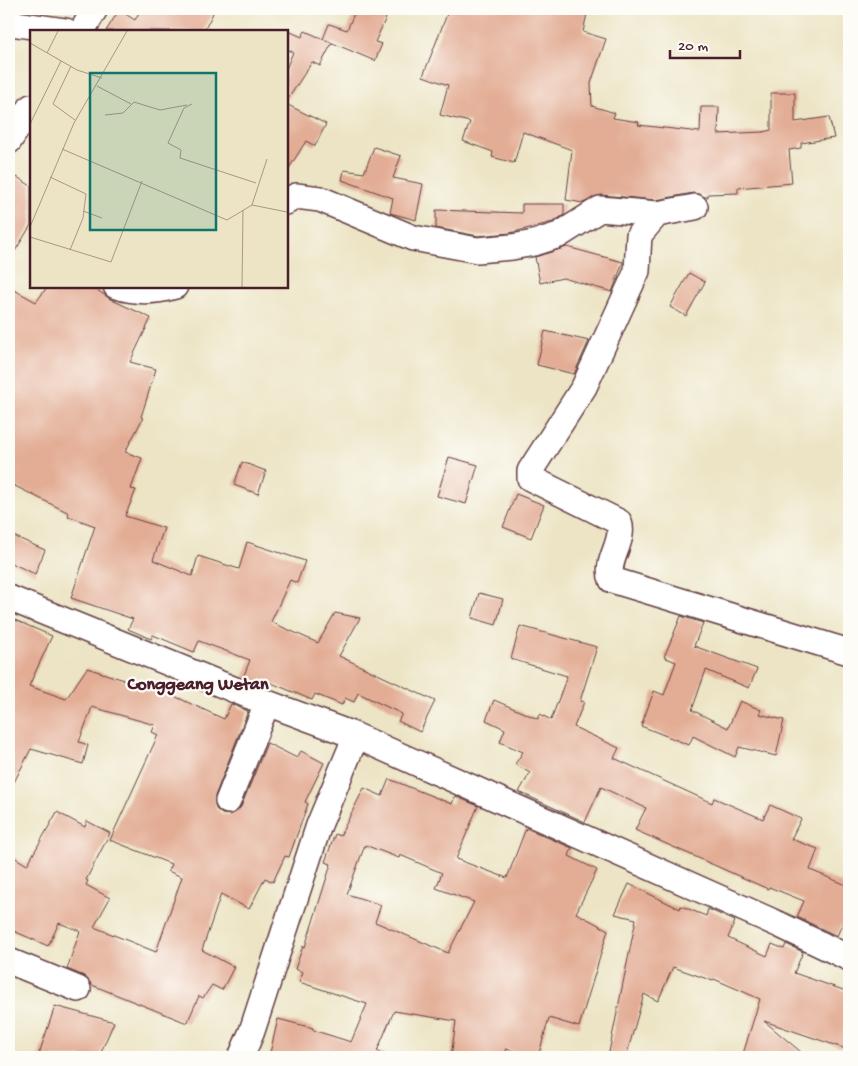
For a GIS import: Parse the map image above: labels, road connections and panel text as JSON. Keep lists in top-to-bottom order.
{
  "districts": ["Conggeang Wetan"],
  "scale_bar": "20 m"
}
